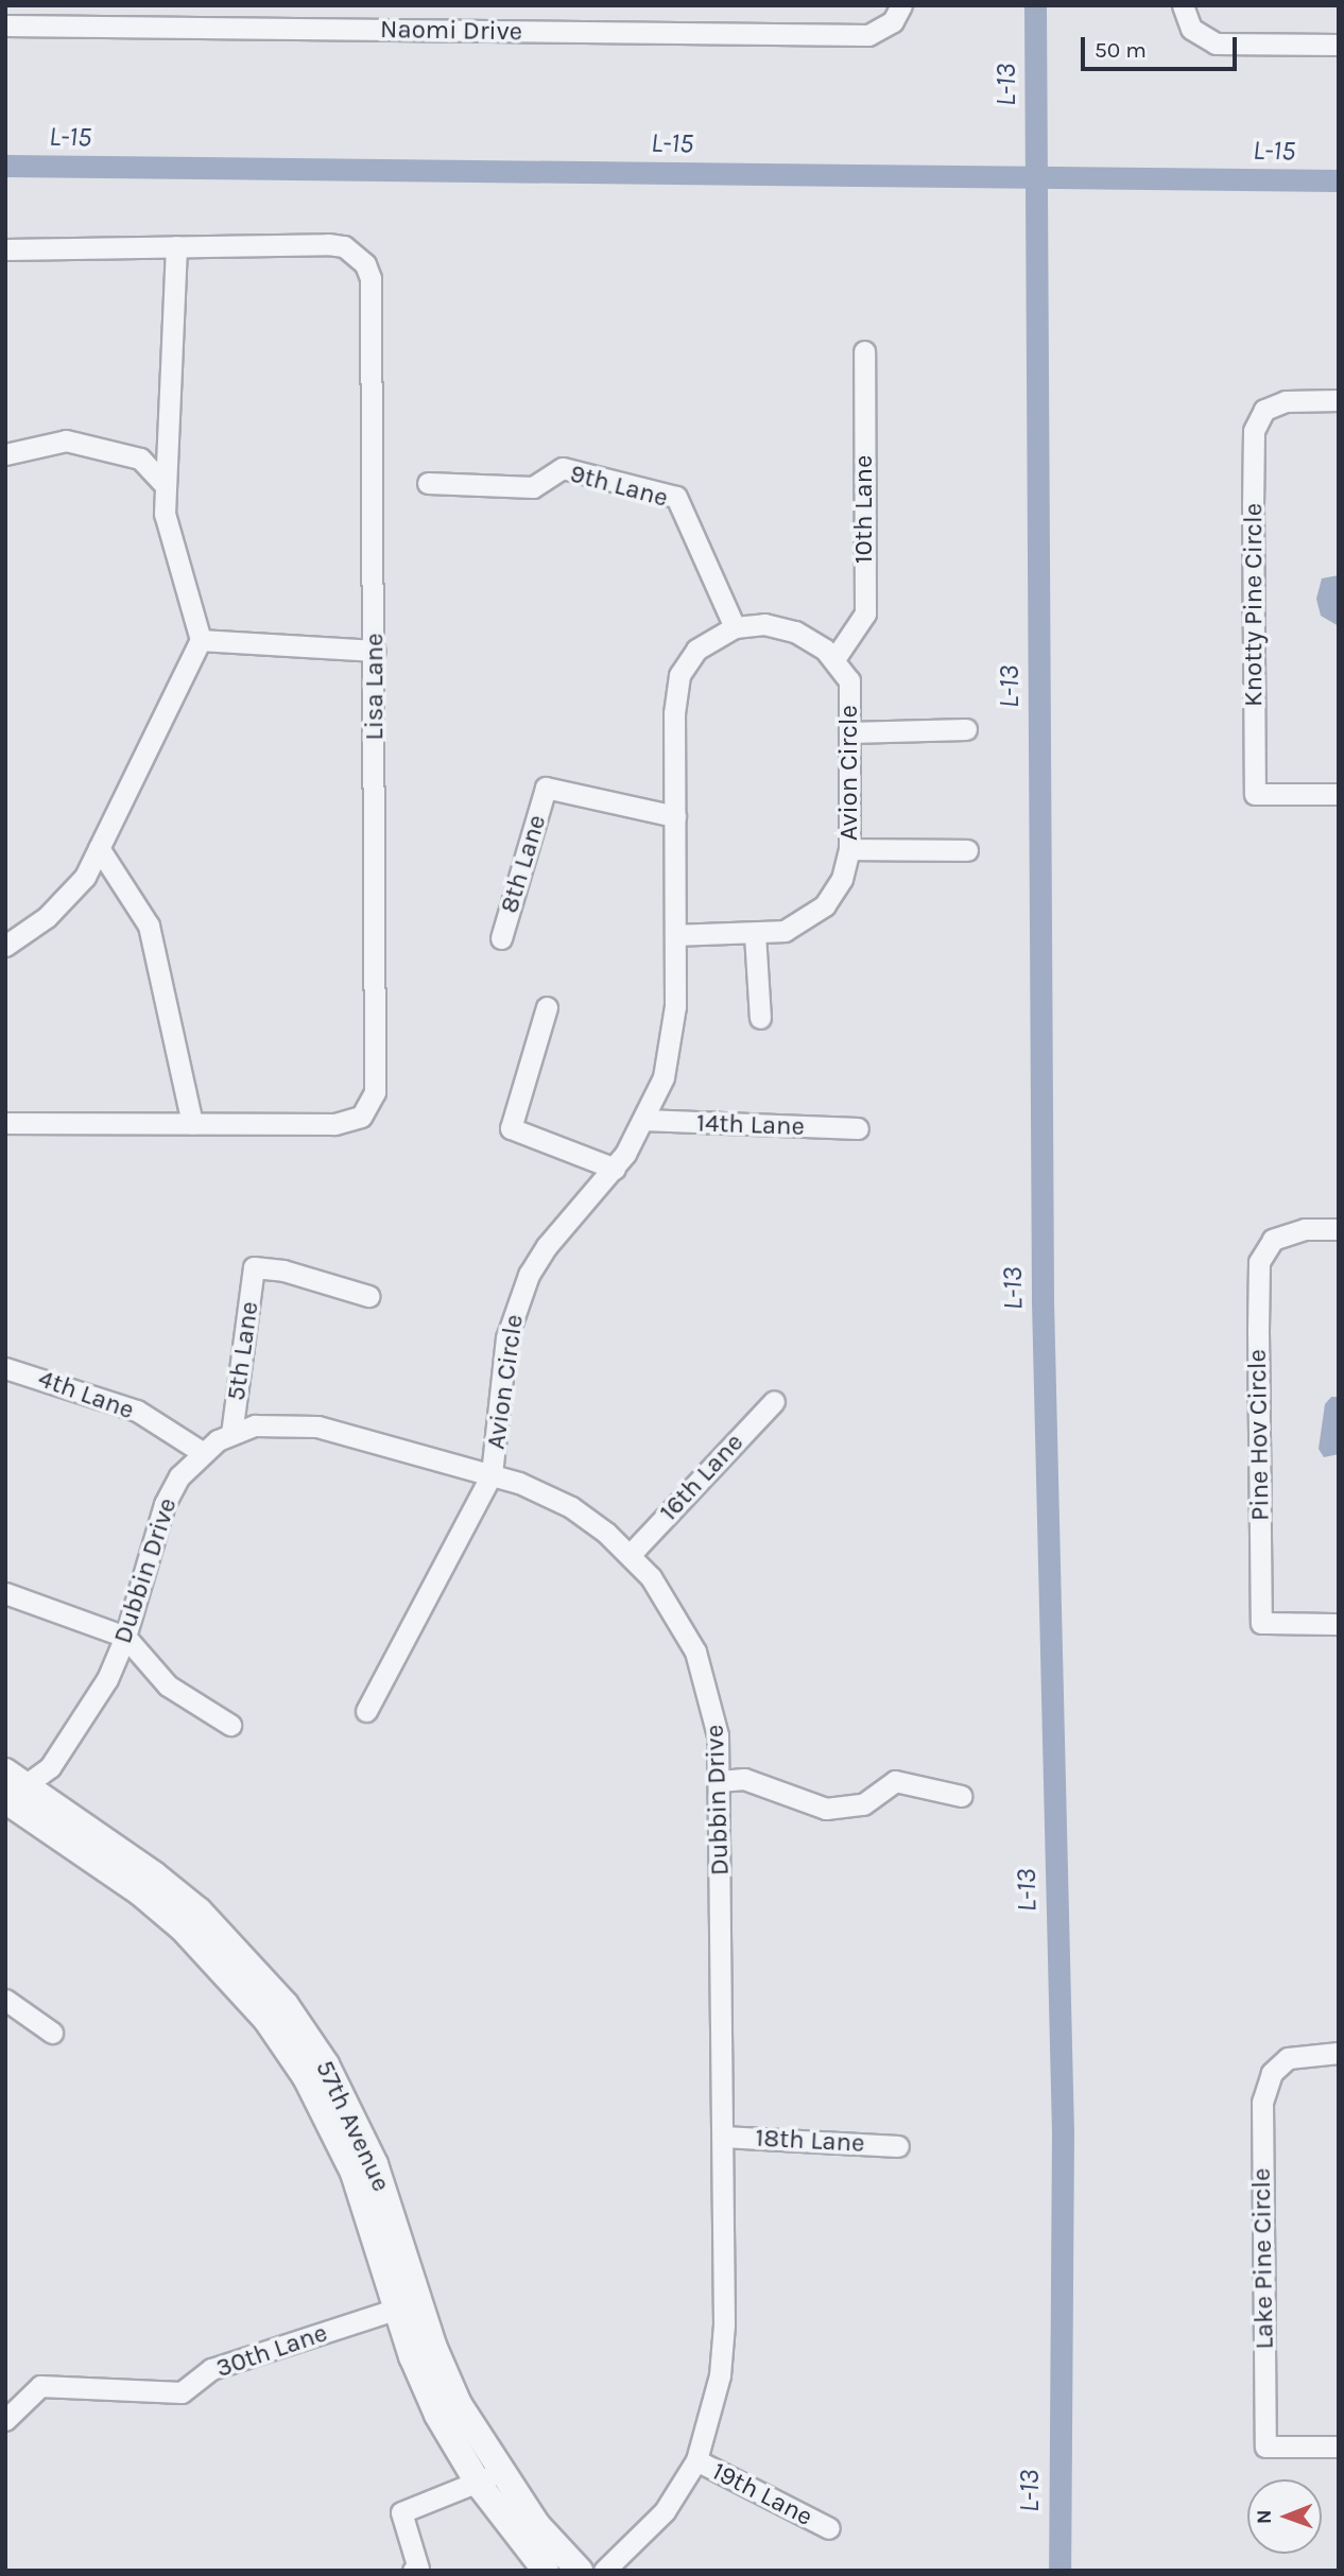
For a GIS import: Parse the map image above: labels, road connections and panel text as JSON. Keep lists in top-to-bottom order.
{
  "streets": {
    "street": [
      "Naomi Drive",
      "9th Lane",
      "10th Lane",
      "Knotty Pine Circle",
      "Lisa Lane",
      "Avion Circle",
      "8th Lane",
      "14th Lane",
      "5th Lane",
      "4th Lane",
      "Pine Hov Circle",
      "16th Lane",
      "Dubbin Drive",
      "57th Avenue",
      "18th Lane",
      "Lake Pine Circle",
      "30th Lane",
      "19th Lane"
    ]
  },
  "crossings": [
    ["9th Lane", "Avion Circle"],
    ["10th Lane", "Avion Circle"],
    ["Avion Circle", "8th Lane"],
    ["Avion Circle", "14th Lane"],
    ["Avion Circle", "Dubbin Drive"],
    ["5th Lane", "Dubbin Drive"],
    ["4th Lane", "Dubbin Drive"],
    ["16th Lane", "Dubbin Drive"],
    ["Dubbin Drive", "57th Avenue"],
    ["Dubbin Drive", "18th Lane"],
    ["Dubbin Drive", "19th Lane"],
    ["57th Avenue", "30th Lane"]
  ],
  "water": ["L-13", "L-15"],
  "scale_bar": "50 m",
  "north": "left"
}
